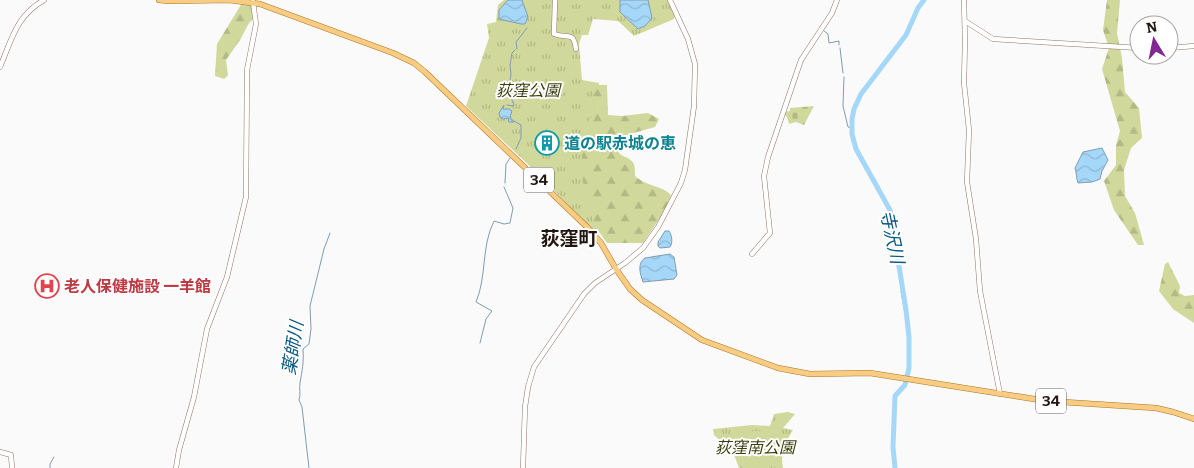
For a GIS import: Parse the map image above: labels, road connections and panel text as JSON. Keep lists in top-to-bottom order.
{
  "streets": {
    "main road": ["34"]
  },
  "districts": ["荻窪町"],
  "water": ["寺沢川", "薬師川"],
  "parks": ["荻窪公園", "荻窪南公園"],
  "places": {
    "building": ["道の駅赤城の恵"],
    "hospital": ["老人保健施設 一羊館"]
  },
  "north": "top"
}
